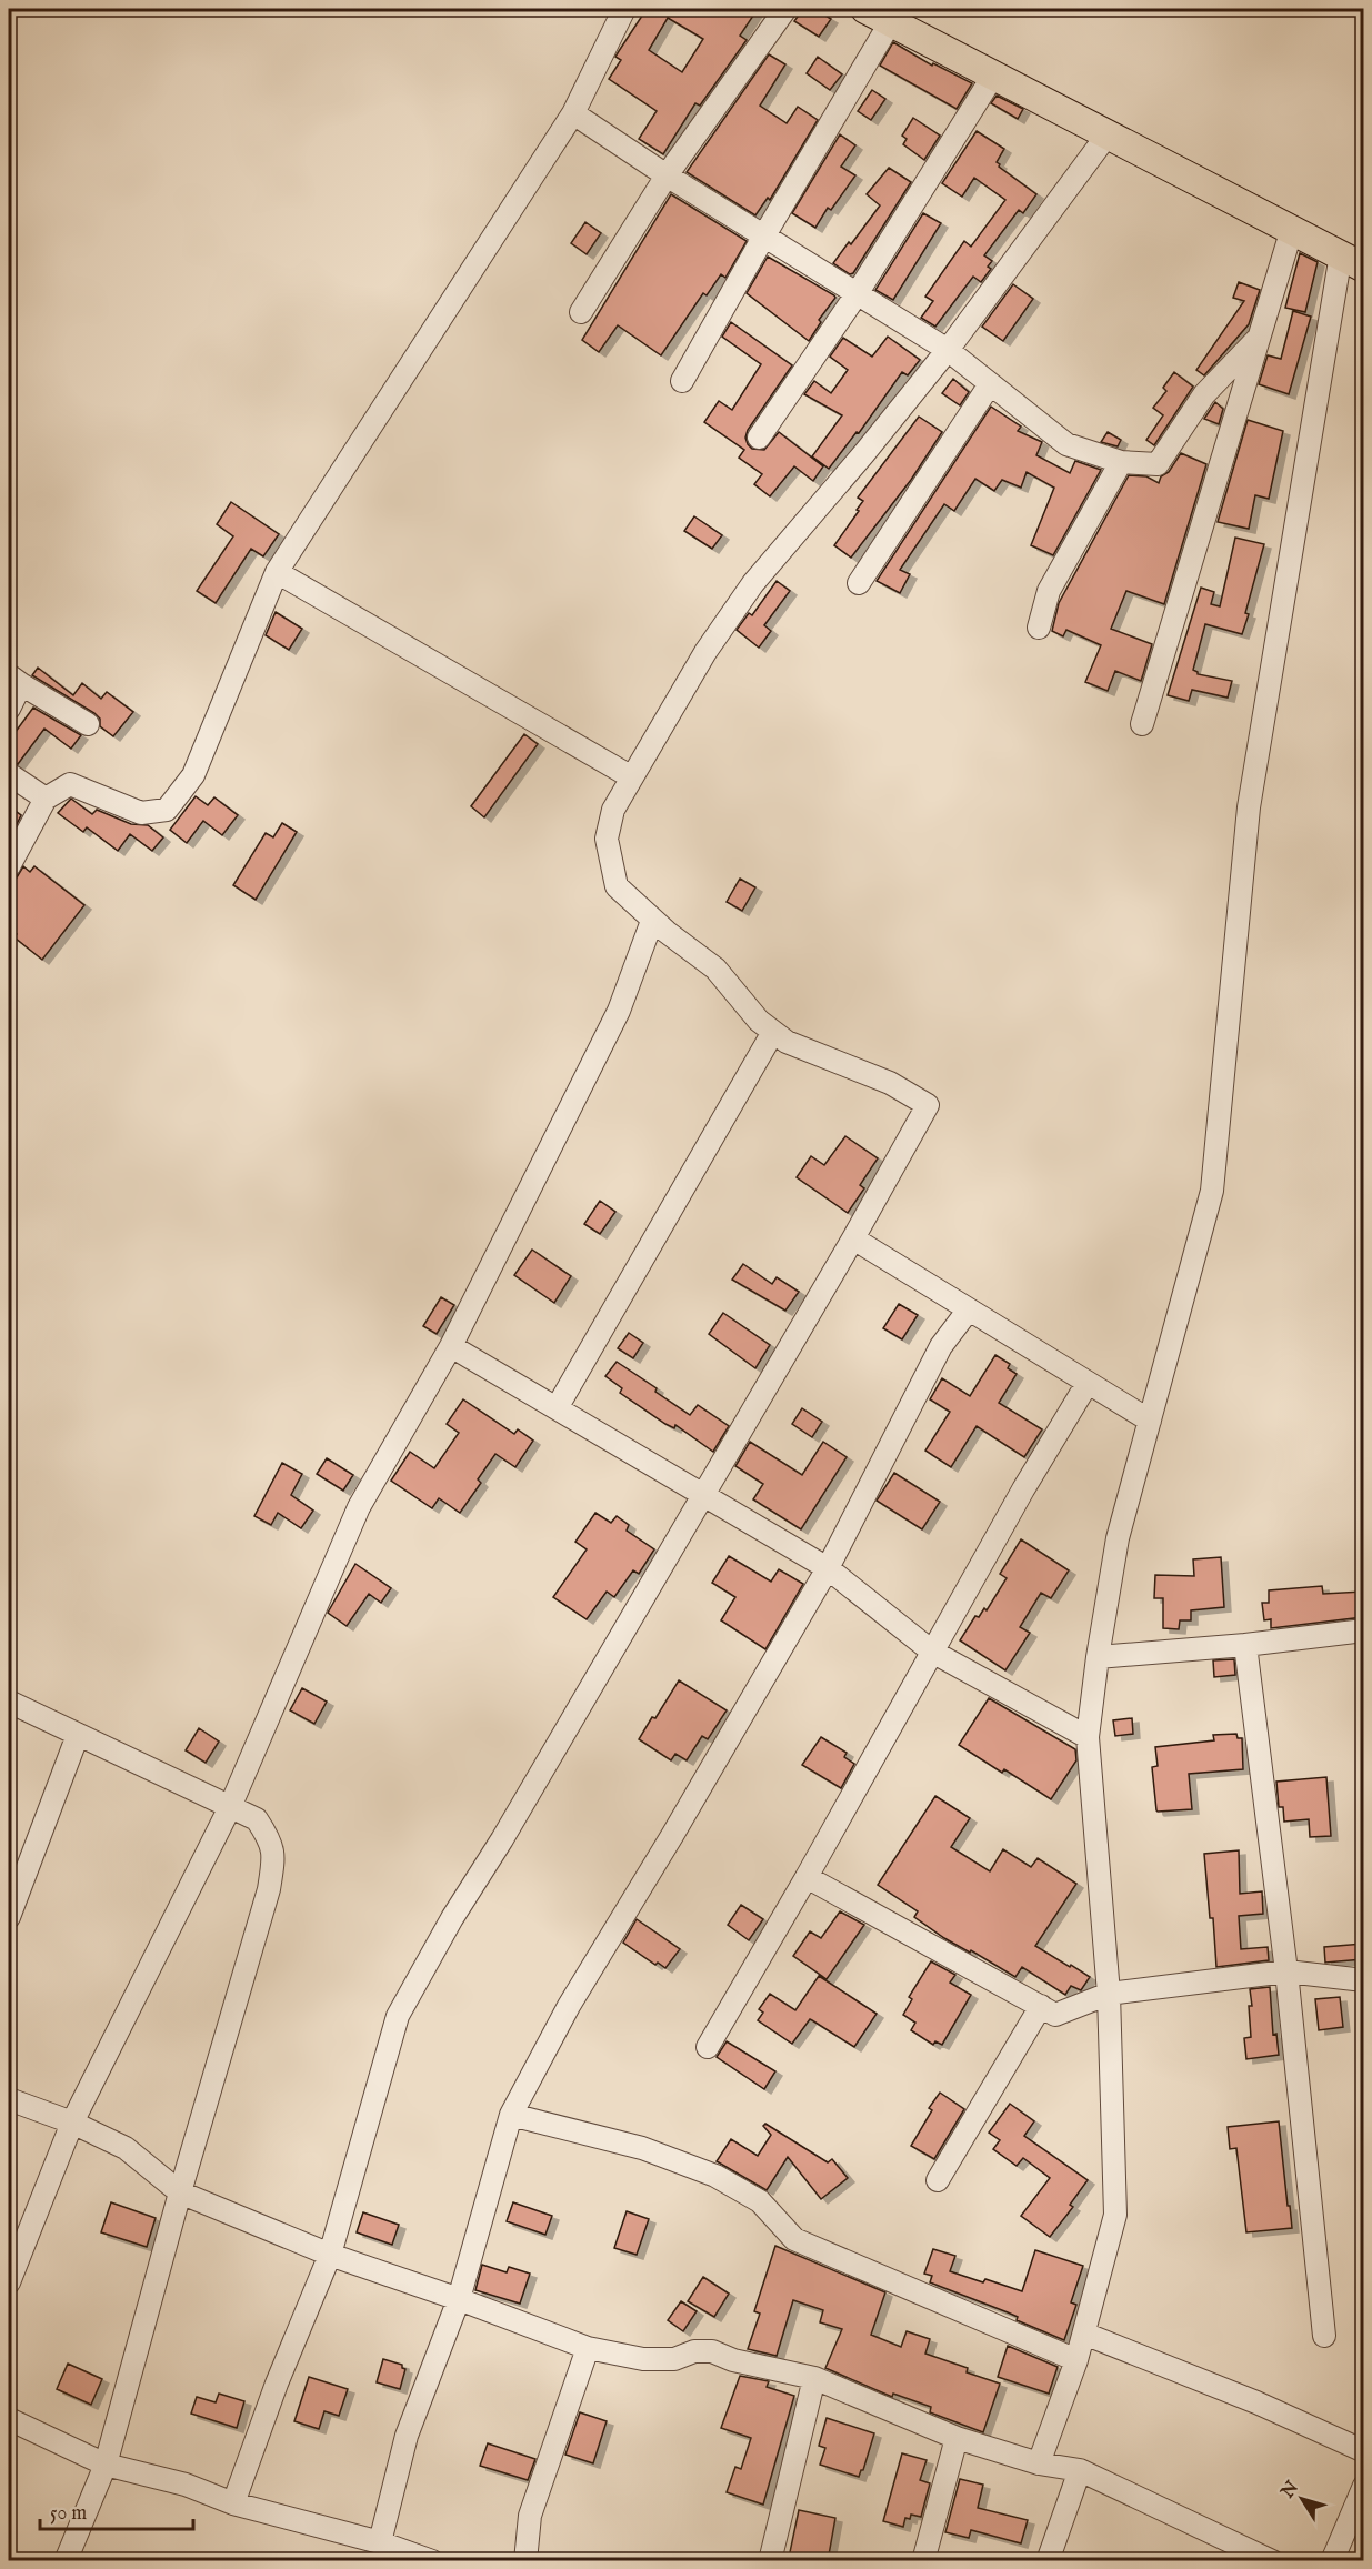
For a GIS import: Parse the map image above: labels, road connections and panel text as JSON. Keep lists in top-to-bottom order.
{
  "scale_bar": "50 m",
  "north": "top left"
}
